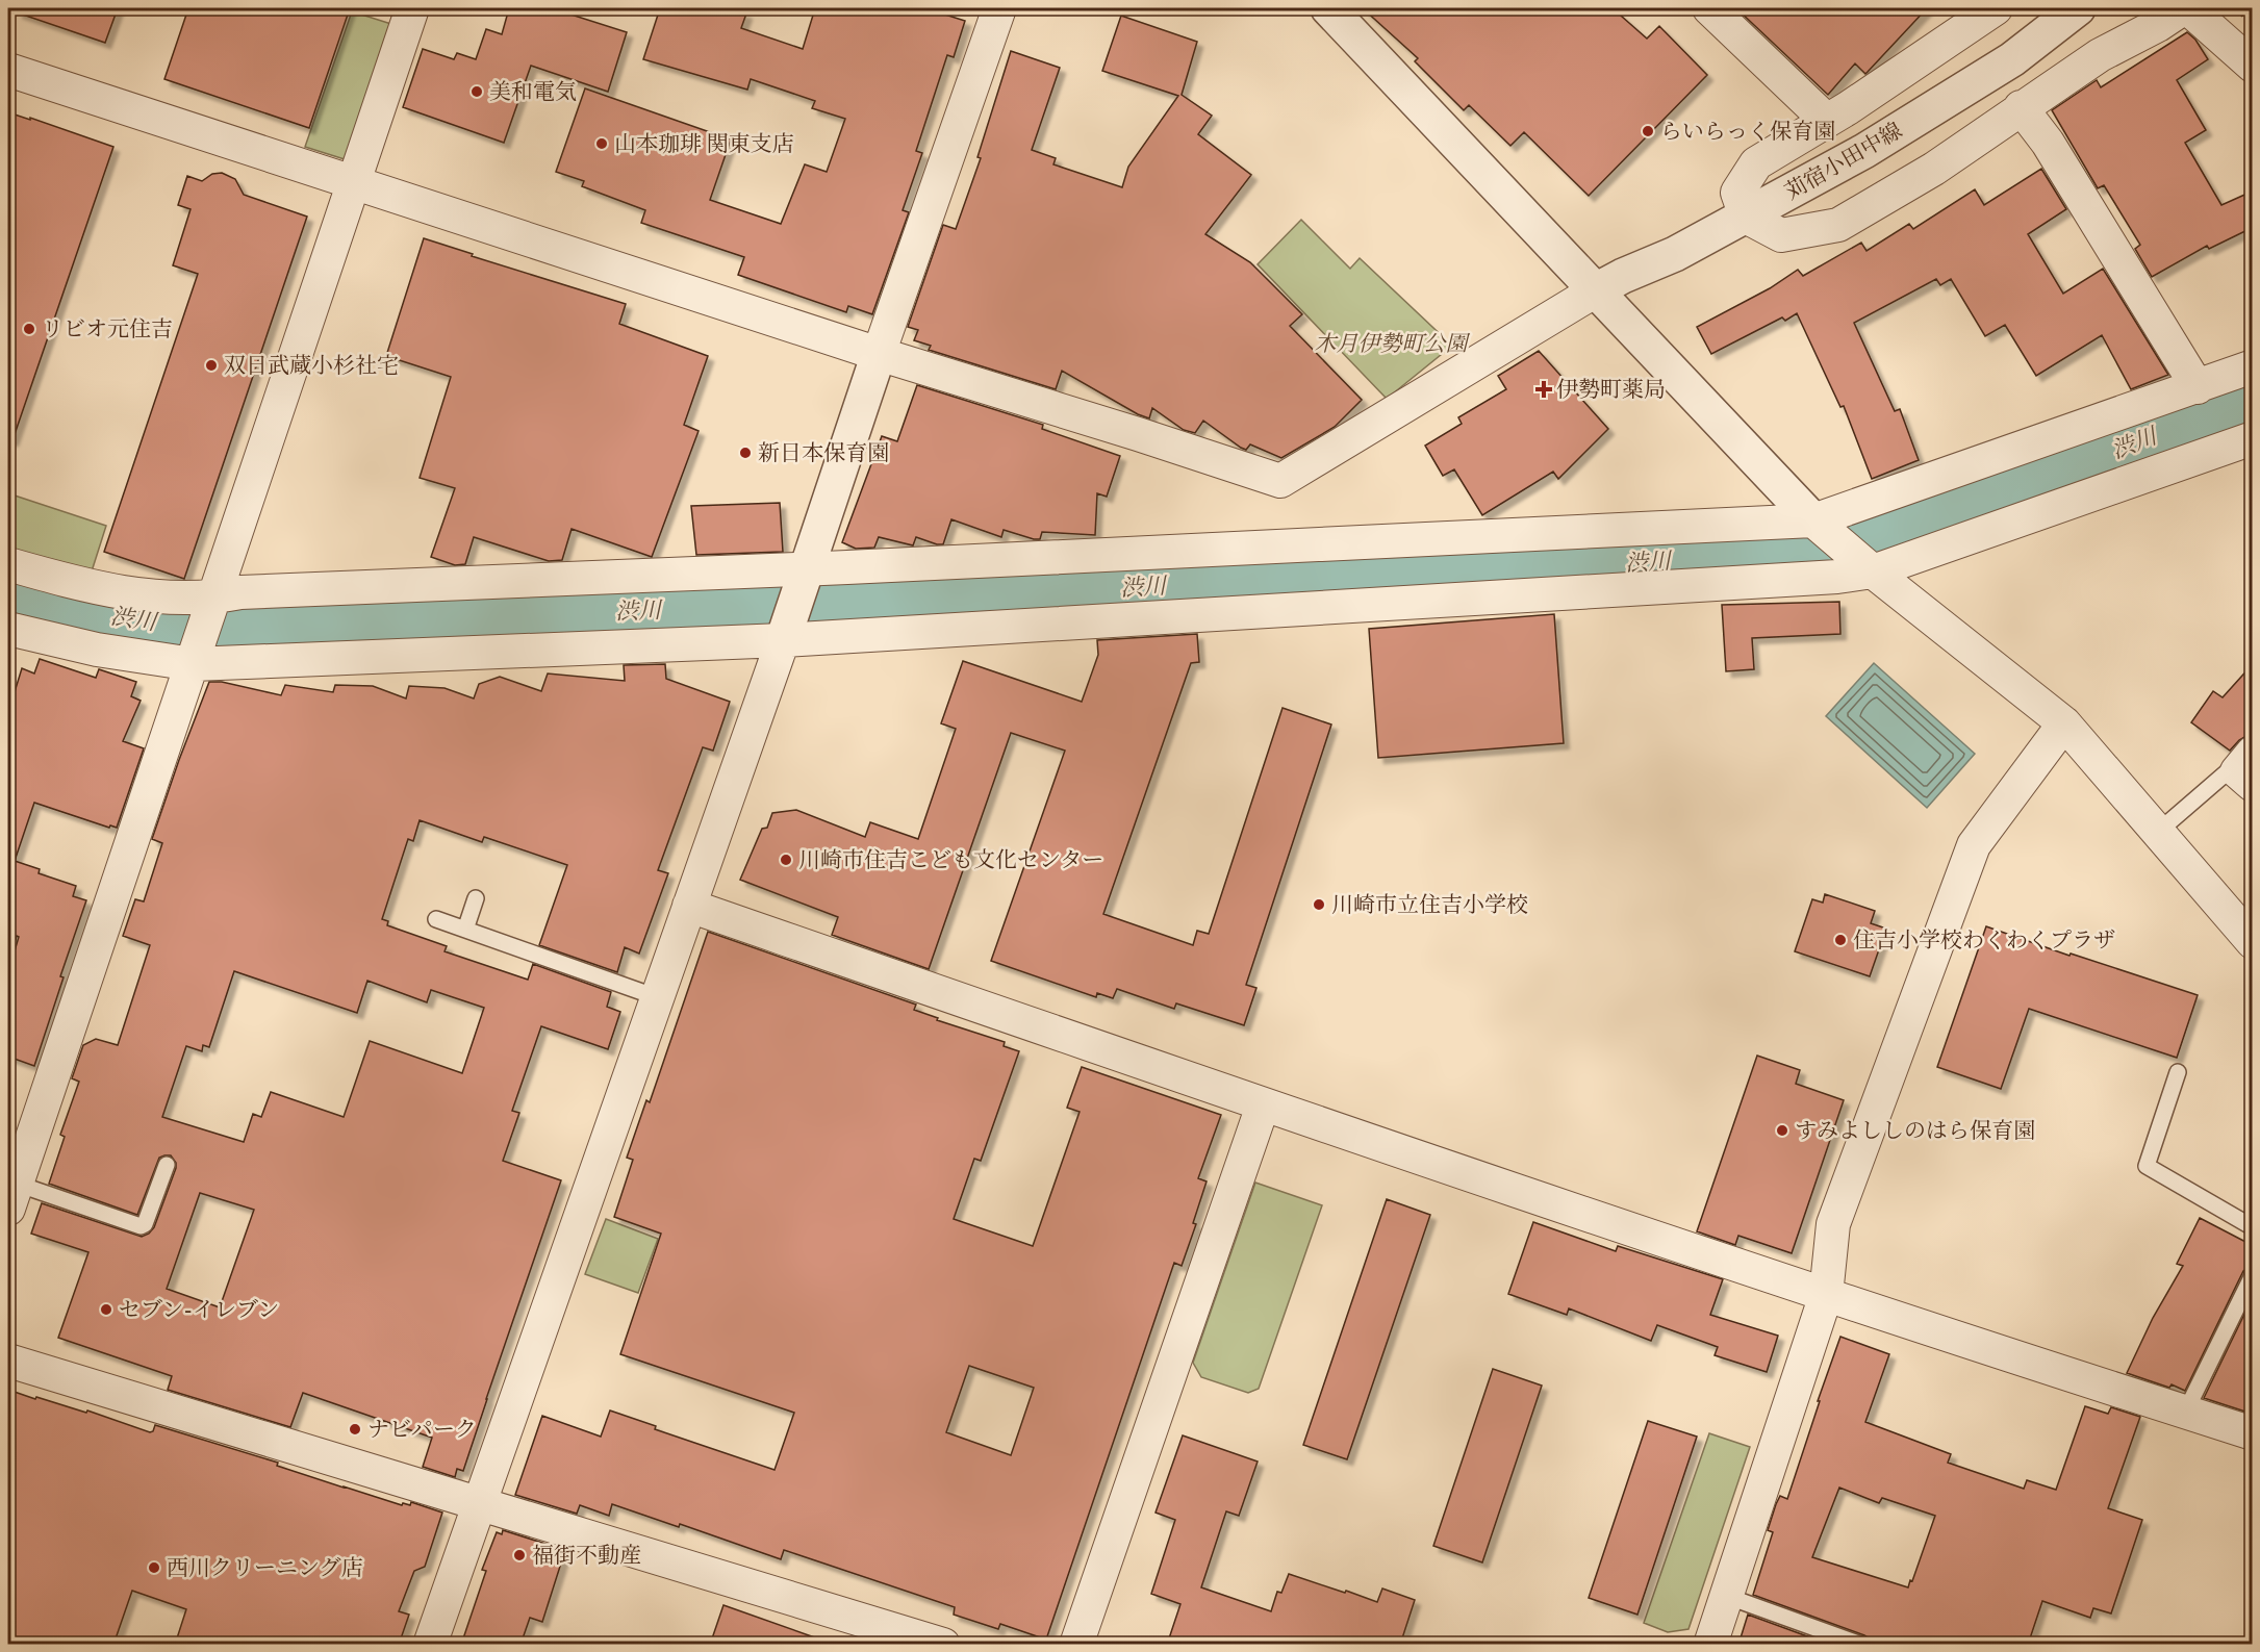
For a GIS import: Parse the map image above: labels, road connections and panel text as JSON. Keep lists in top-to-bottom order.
{
  "streets": {
    "street": ["苅宿小田中線"]
  },
  "water": ["渋川"],
  "parks": ["木月伊勢町公園"],
  "places": {
    "other": [
      "美和電気",
      "らいらっく保育園",
      "山本珈琲 関東支店",
      "リビオ元住吉",
      "双日武蔵小杉社宅",
      "新日本保育園",
      "川崎市住吉こども文化センター",
      "川崎市立住吉小学校",
      "住吉小学校わくわくプラザ",
      "すみよししのはら保育園",
      "セブン-イレブン",
      "ナビパーク",
      "福街不動産",
      "西川クリーニング店"
    ],
    "health": ["伊勢町薬局"]
  }
}
